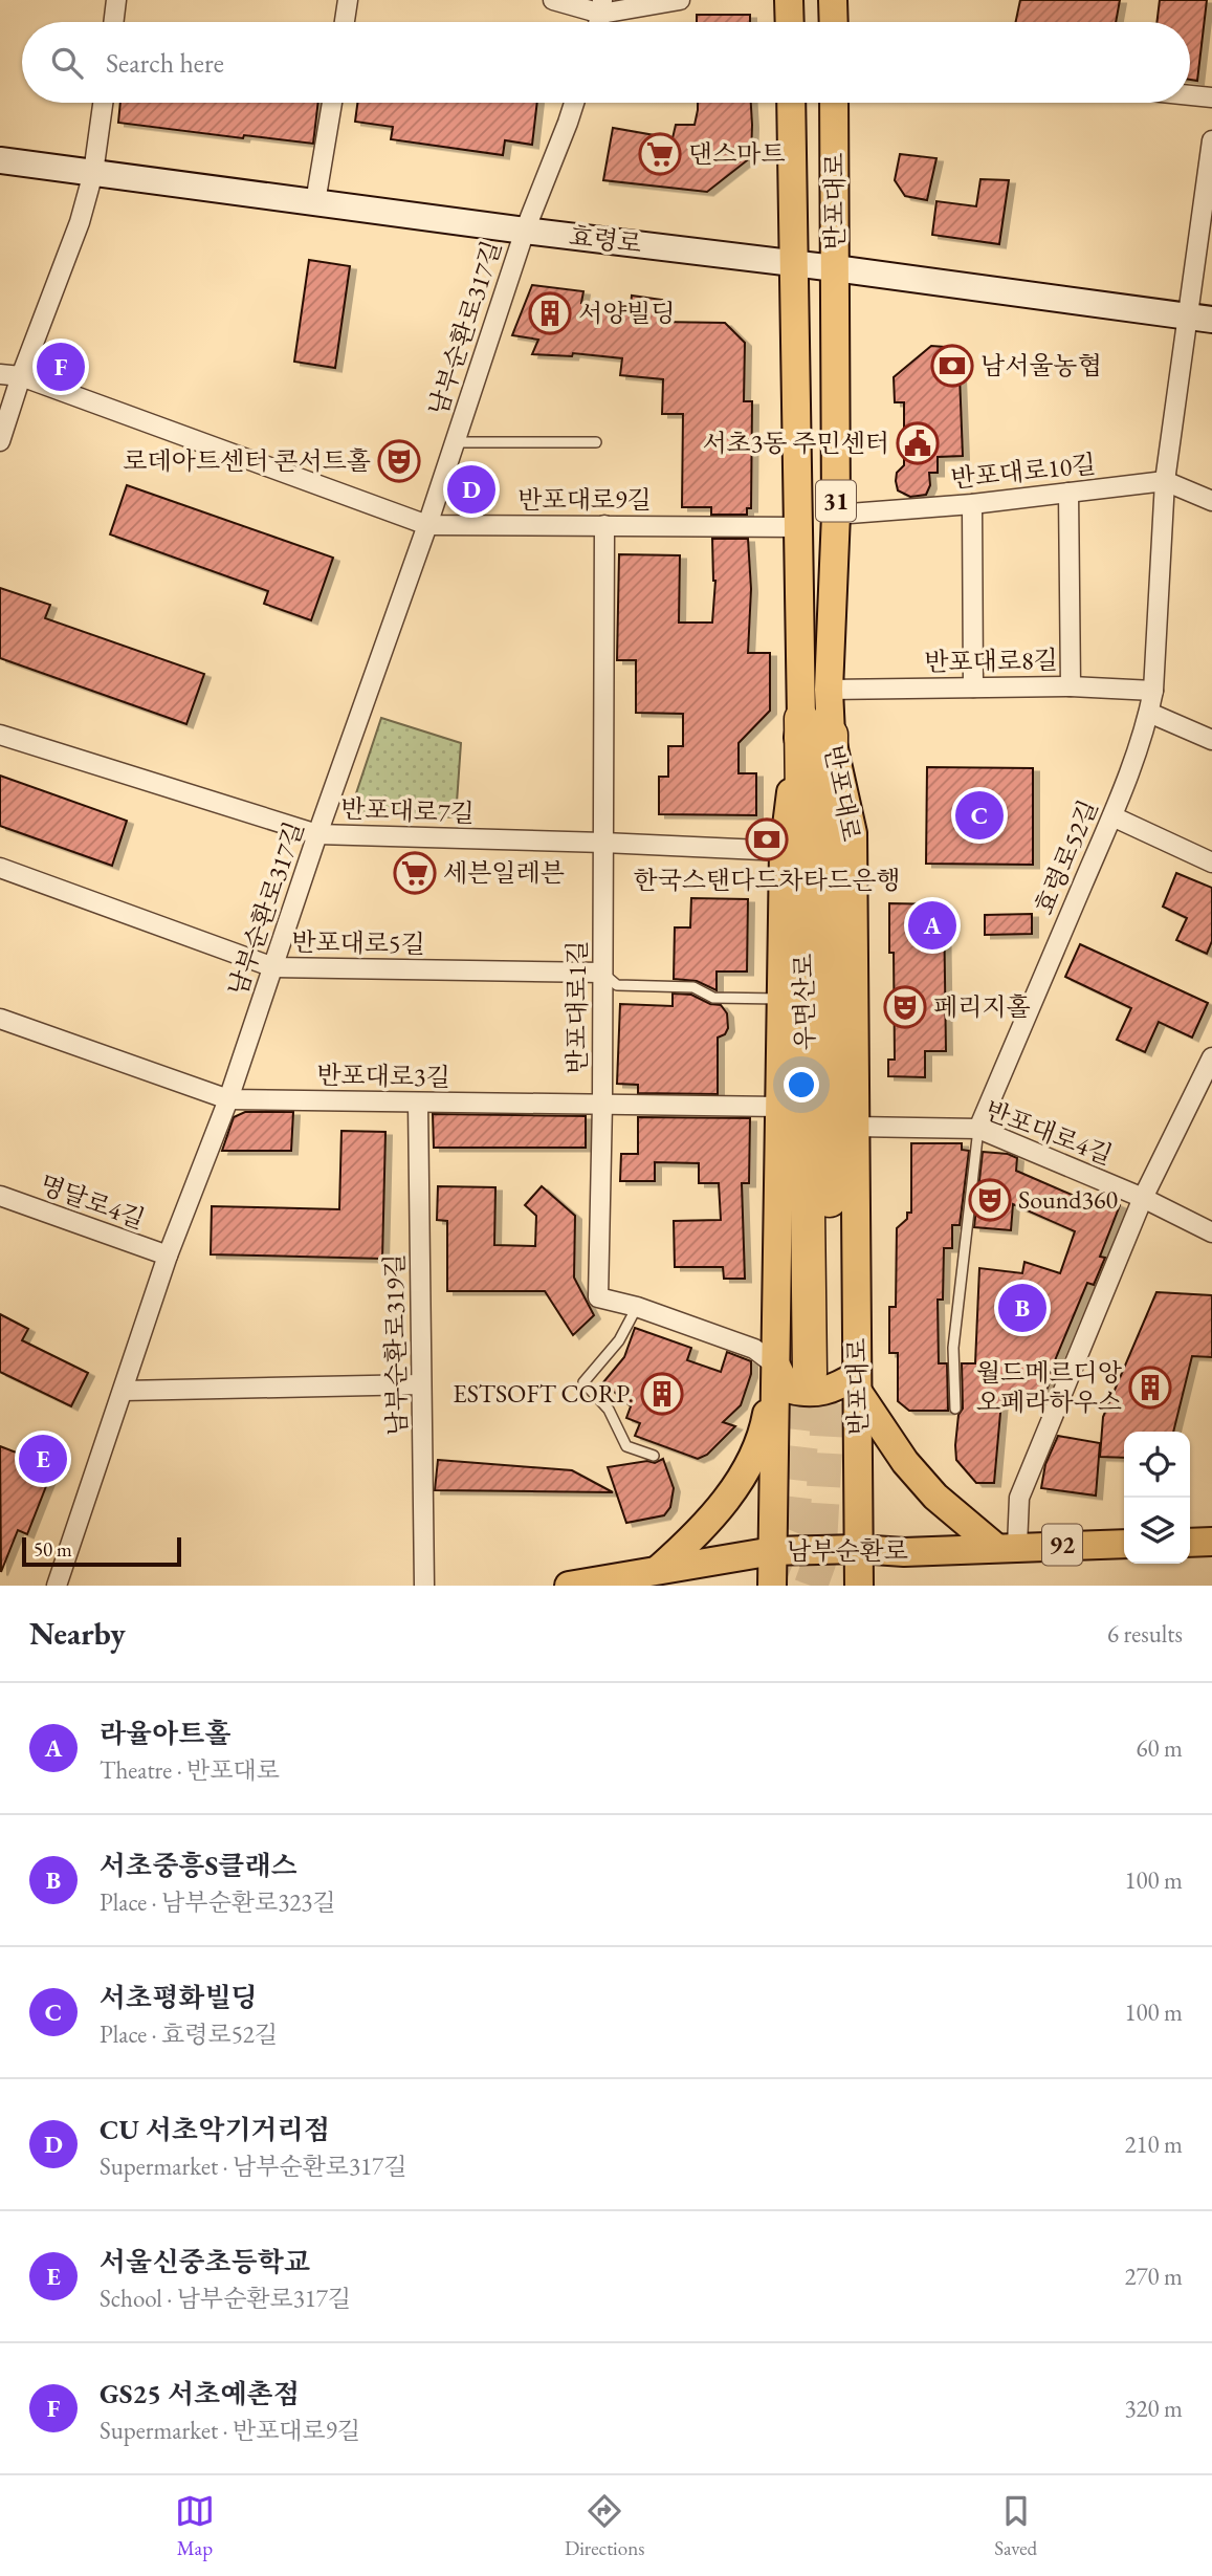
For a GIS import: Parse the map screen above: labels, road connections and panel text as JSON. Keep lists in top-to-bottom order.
{
  "streets": {
    "highway": ["31", "우면산로"],
    "main road": [
      "반포대로",
      "효령로",
      "92",
      "남부순환로"
    ],
    "street": [
      "남부순환로317길",
      "반포대로10길",
      "반포대로9길",
      "반포대로8길",
      "반포대로7길",
      "효령로52길",
      "반포대로5길",
      "반포대로1길",
      "반포대로3길",
      "반포대로4길",
      "명달로4길",
      "남부순환로319길"
    ]
  },
  "crossings": [
    ["반포대로", "효령로"],
    ["반포대로", "반포대로10길"],
    ["반포대로", "반포대로9길"],
    ["반포대로", "반포대로8길"],
    ["반포대로", "반포대로7길"],
    ["반포대로", "우면산로"],
    ["반포대로", "반포대로1길"],
    ["반포대로", "반포대로3길"],
    ["반포대로", "반포대로4길"],
    ["반포대로", "남부순환로"],
    ["효령로", "남부순환로317길"],
    ["효령로", "효령로52길"],
    ["남부순환로317길", "반포대로9길"],
    ["남부순환로317길", "반포대로7길"],
    ["남부순환로317길", "반포대로5길"],
    ["남부순환로317길", "반포대로3길"],
    ["남부순환로317길", "명달로4길"],
    ["반포대로10길", "효령로52길"],
    ["반포대로9길", "반포대로1길"],
    ["반포대로8길", "효령로52길"],
    ["반포대로7길", "반포대로1길"],
    ["효령로52길", "반포대로4길"],
    ["반포대로5길", "반포대로1길"],
    ["반포대로1길", "반포대로3길"],
    ["반포대로3길", "남부순환로319길"]
  ],
  "places": {
    "supermarket": ["댄스마트", "세븐일레븐"],
    "building": ["서양빌딩", "월드메르디앙 오페라하우스", "ESTSOFT CORP."],
    "bank": ["남서울농협", "한국스탠다드차타드은행"],
    "public building": ["서초3동 주민센터"],
    "theatre": ["로데아트센터 콘서트홀", "페리지홀", "Sound360"]
  },
  "scale_bar": "50 m",
  "page": {
    "search": "Search here",
    "pins": [
      "F",
      "D",
      "C",
      "A",
      "B",
      "E"
    ],
    "scale": "50 m",
    "heading": ["Nearby", "6 results"],
    "list": [
      {
        "mark": "A",
        "name": "라율아트홀",
        "note": "Theatre · 반포대로",
        "value": "60 m"
      },
      {
        "mark": "B",
        "name": "서초중흥S클래스",
        "note": "Place · 남부순환로323길",
        "value": "100 m"
      },
      {
        "mark": "C",
        "name": "서초평화빌딩",
        "note": "Place · 효령로52길",
        "value": "100 m"
      },
      {
        "mark": "D",
        "name": "CU 서초악기거리점",
        "note": "Supermarket · 남부순환로317길",
        "value": "210 m"
      },
      {
        "mark": "E",
        "name": "서울신중초등학교",
        "note": "School · 남부순환로317길",
        "value": "270 m"
      },
      {
        "mark": "F",
        "name": "GS25 서초예촌점",
        "note": "Supermarket · 반포대로9길",
        "value": "320 m"
      }
    ],
    "nav": ["Map", "Directions", "Saved"]
  }
}
